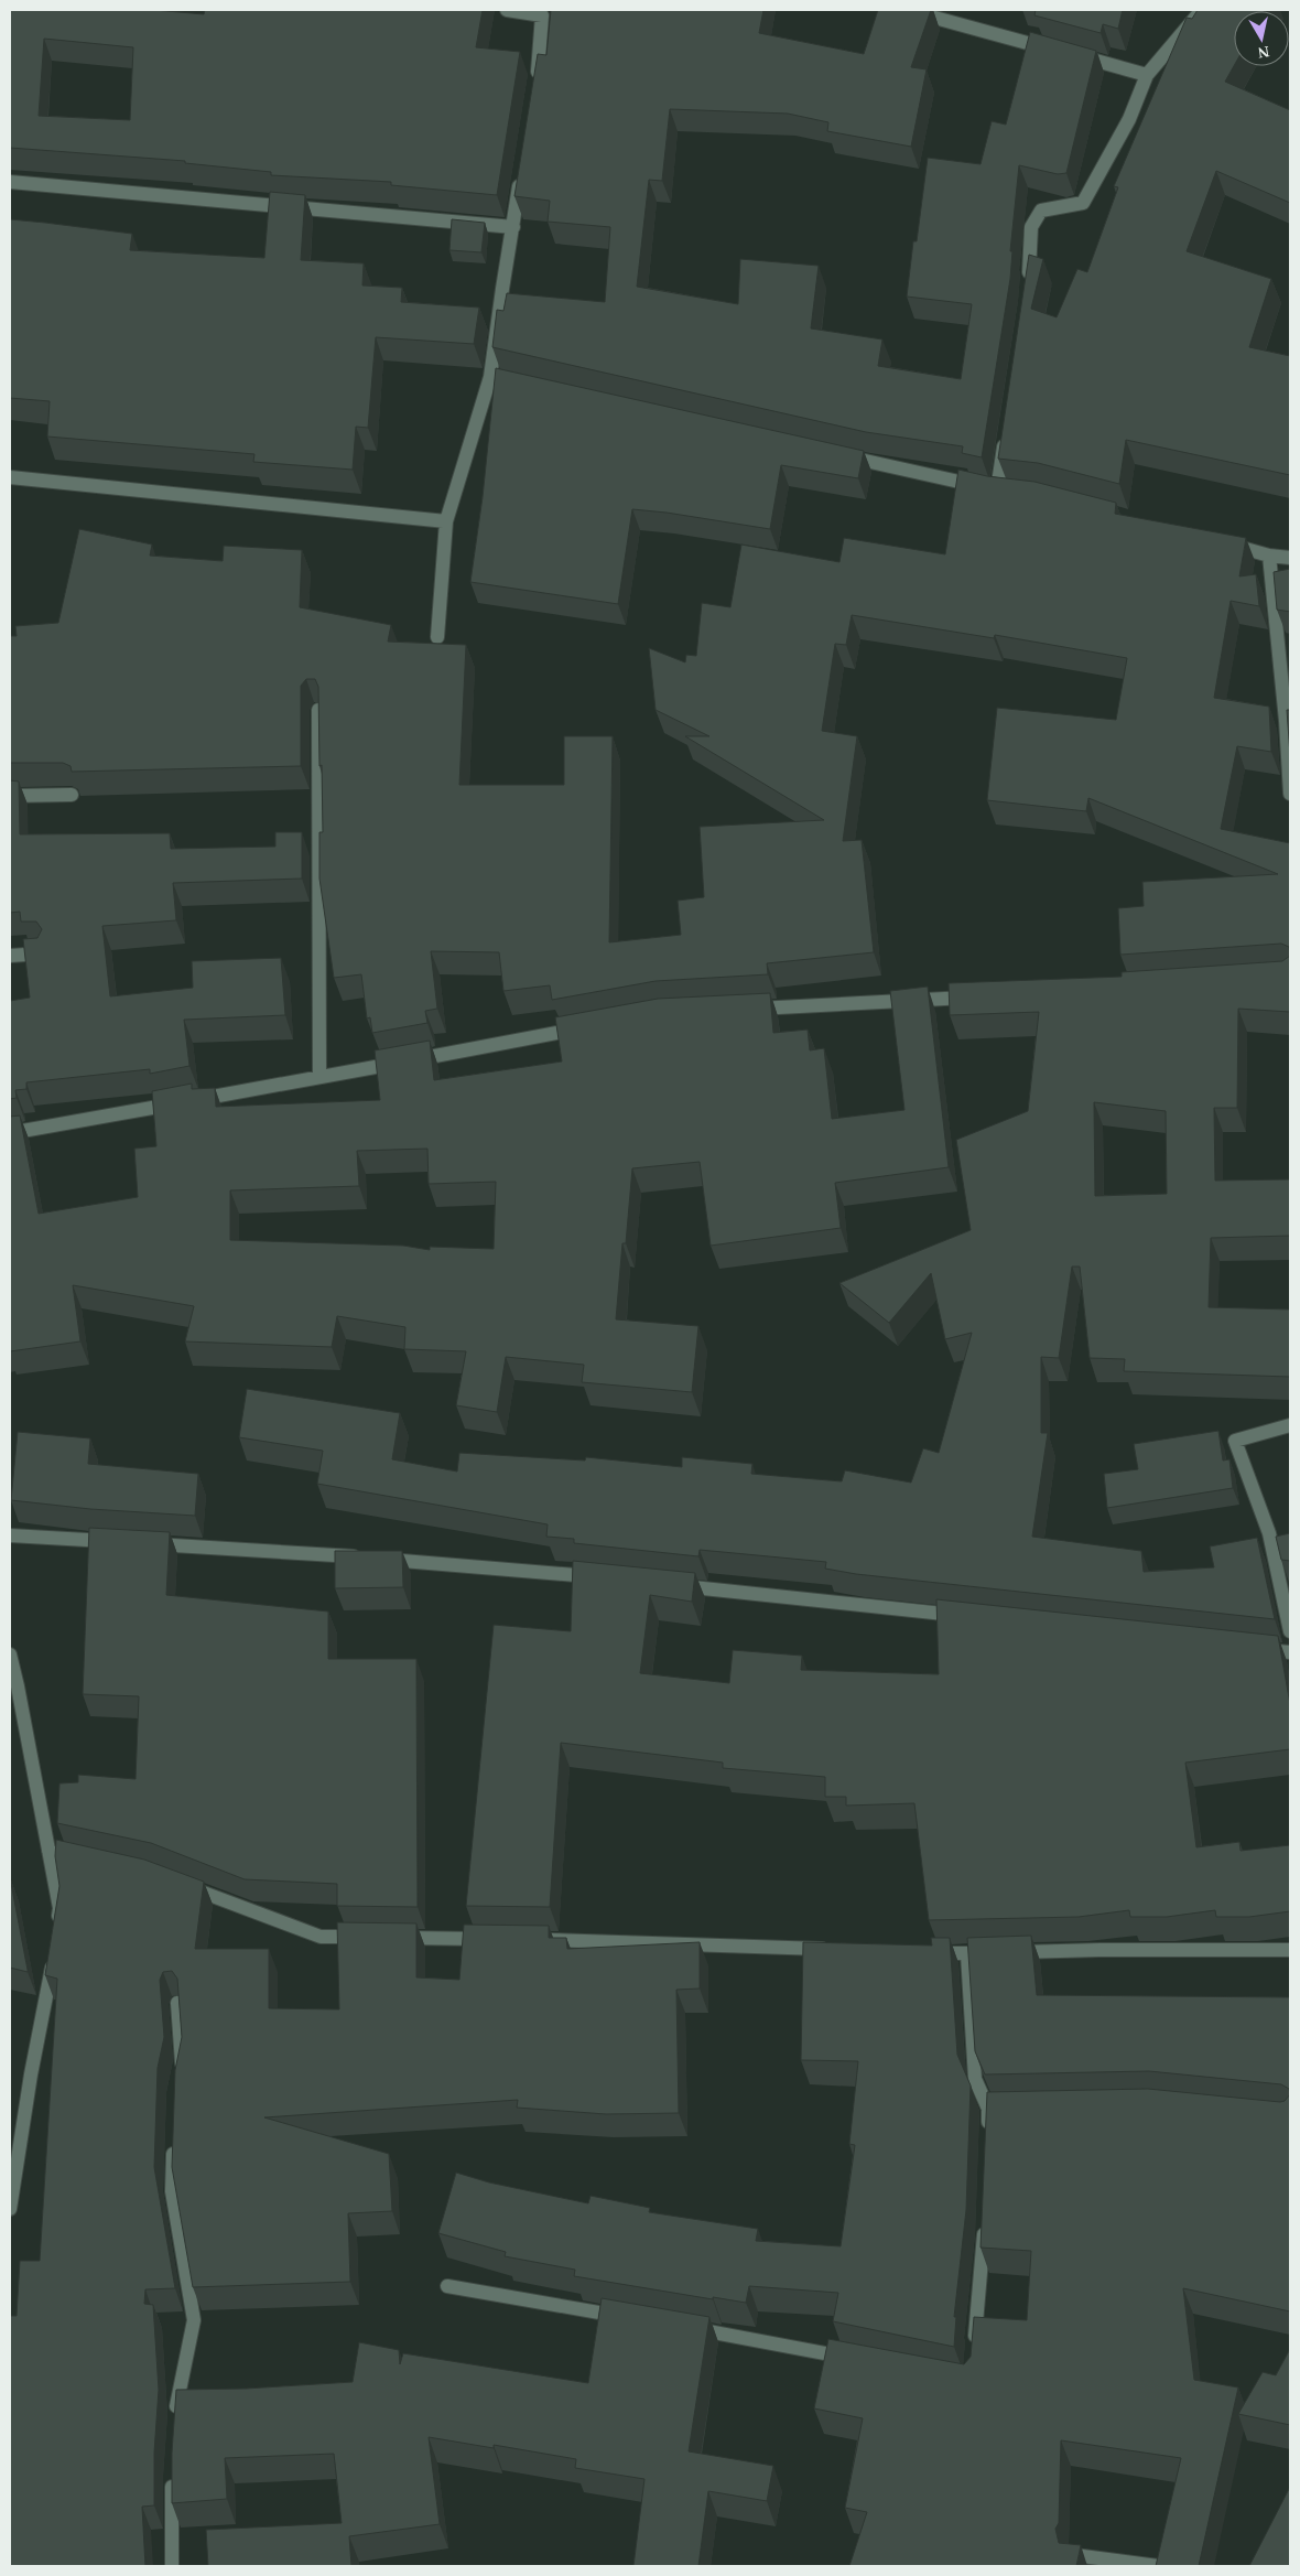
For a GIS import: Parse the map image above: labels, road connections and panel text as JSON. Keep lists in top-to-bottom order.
{
  "north": "bottom"
}
